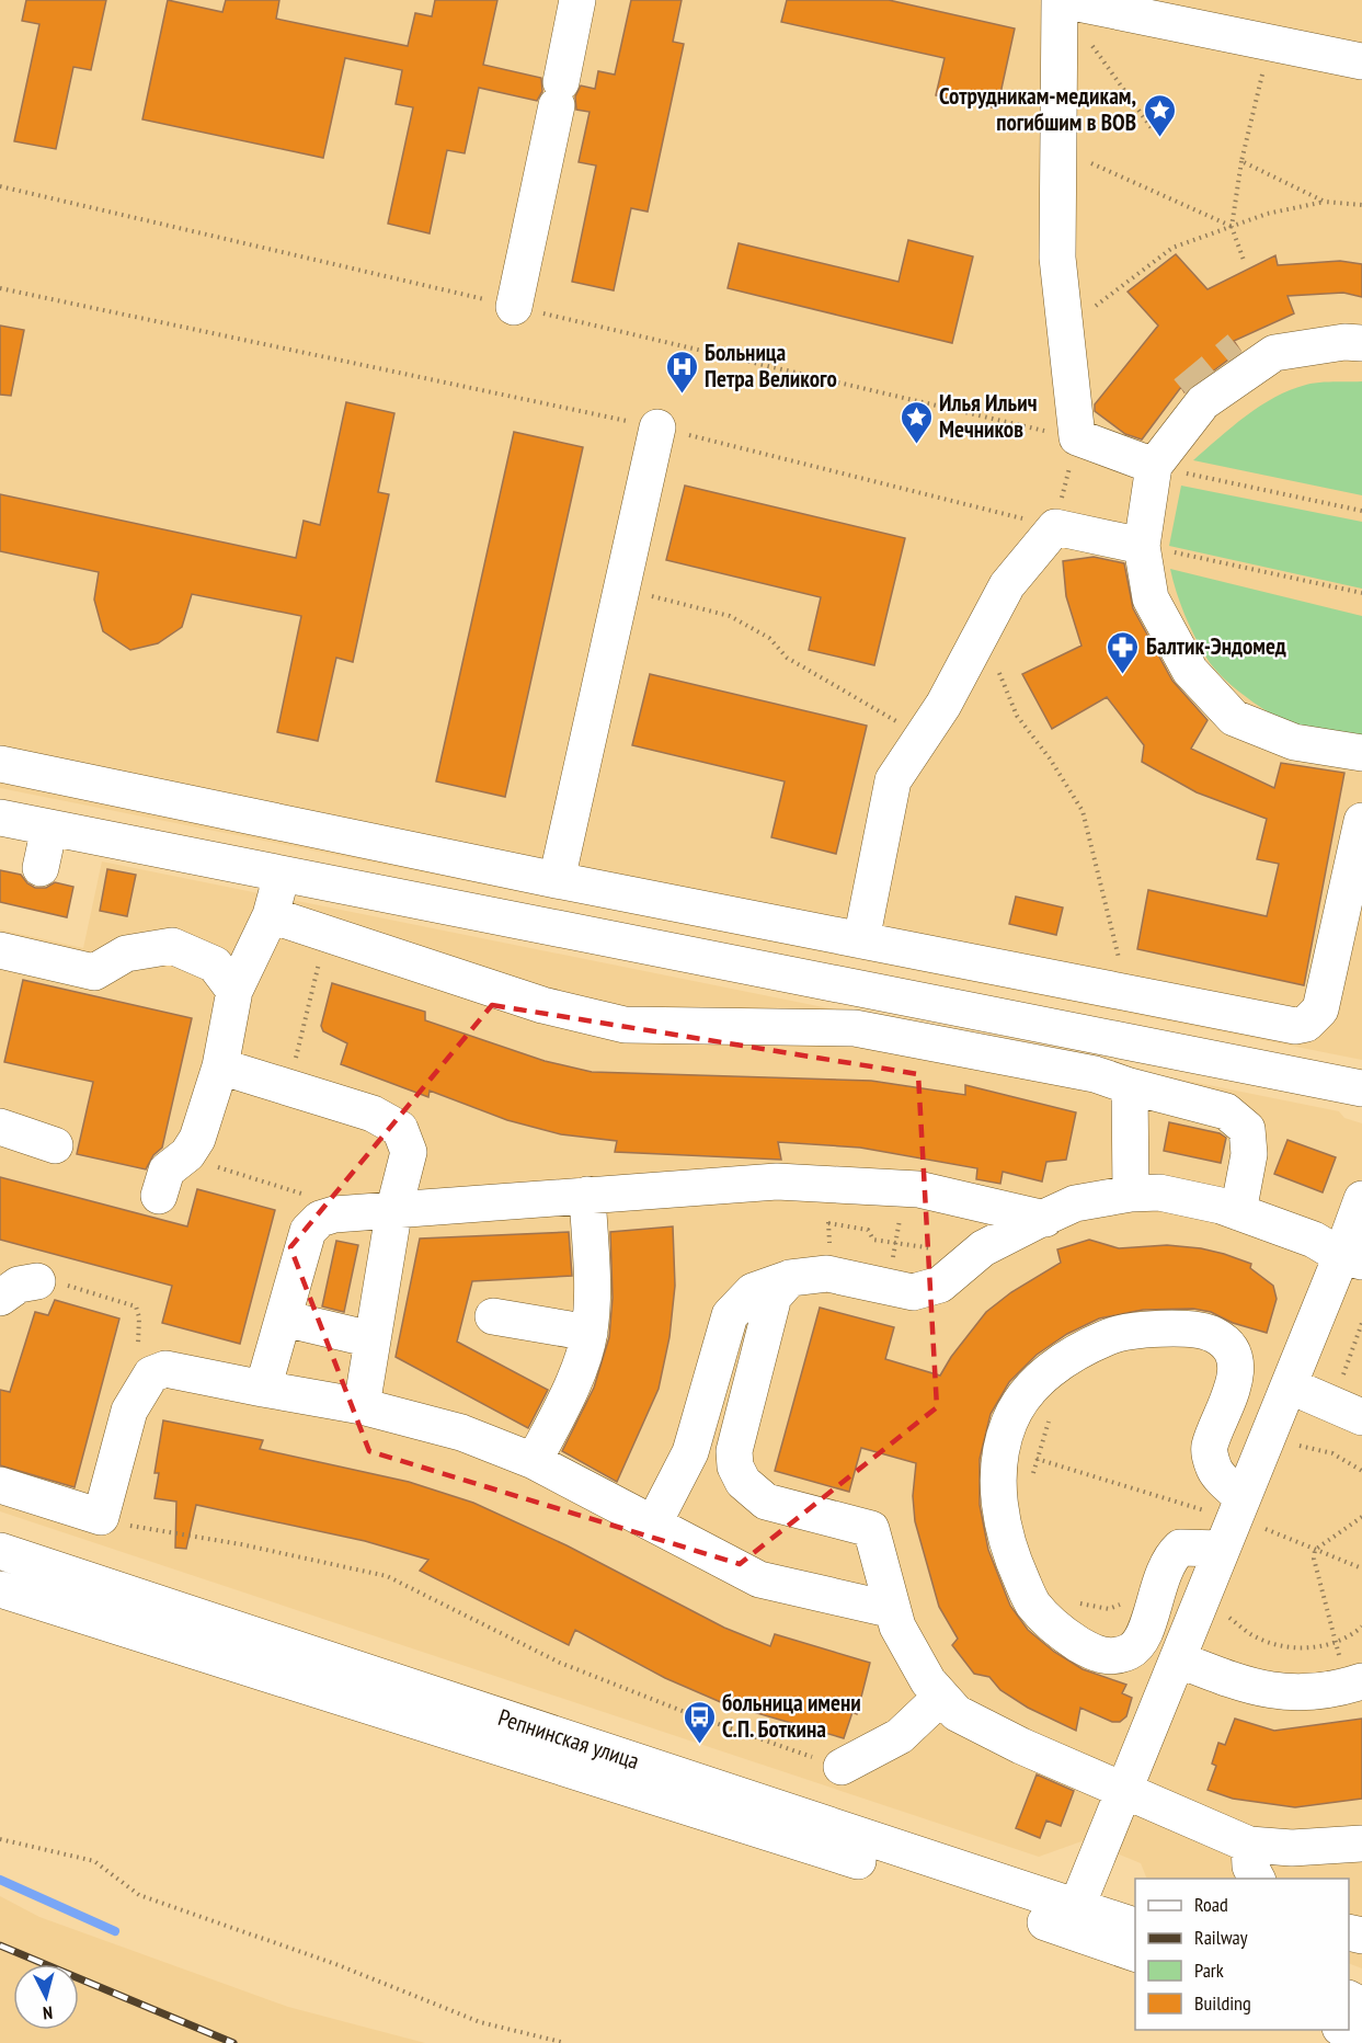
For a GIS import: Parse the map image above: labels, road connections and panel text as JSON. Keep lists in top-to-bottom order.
{
  "streets": {
    "street": ["Репнинская улица"]
  },
  "places": {
    "place": ["Сотрудникам-медикам, погибшим в ВОВ", "Илья Ильич Мечников"],
    "hospital": ["Больница Петра Великого"],
    "pharmacy": ["Балтик-Эндомед"],
    "bus stop": ["больница имени С.П. Боткина"]
  },
  "legend": [
    "Road",
    "Railway",
    "Park",
    "Building"
  ],
  "north": "bottom"
}
